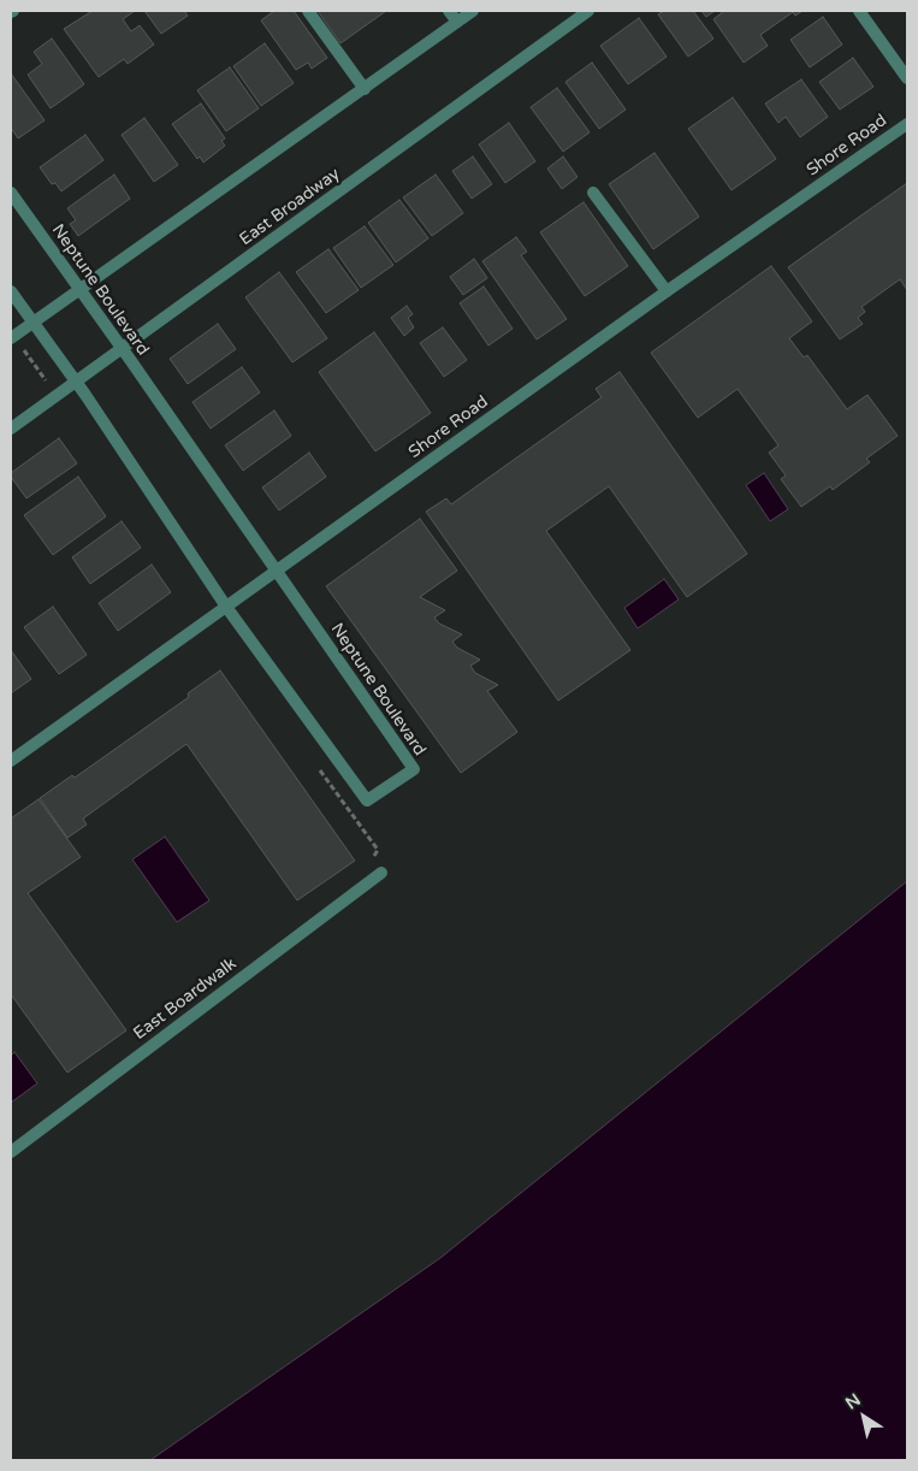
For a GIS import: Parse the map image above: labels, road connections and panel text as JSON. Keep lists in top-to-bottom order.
{
  "streets": {
    "street": [
      "Shore Road",
      "East Broadway",
      "Neptune Boulevard",
      "East Boardwalk"
    ]
  },
  "crossings": [
    ["Shore Road", "Neptune Boulevard"],
    ["East Broadway", "Neptune Boulevard"]
  ],
  "north": "top left"
}
